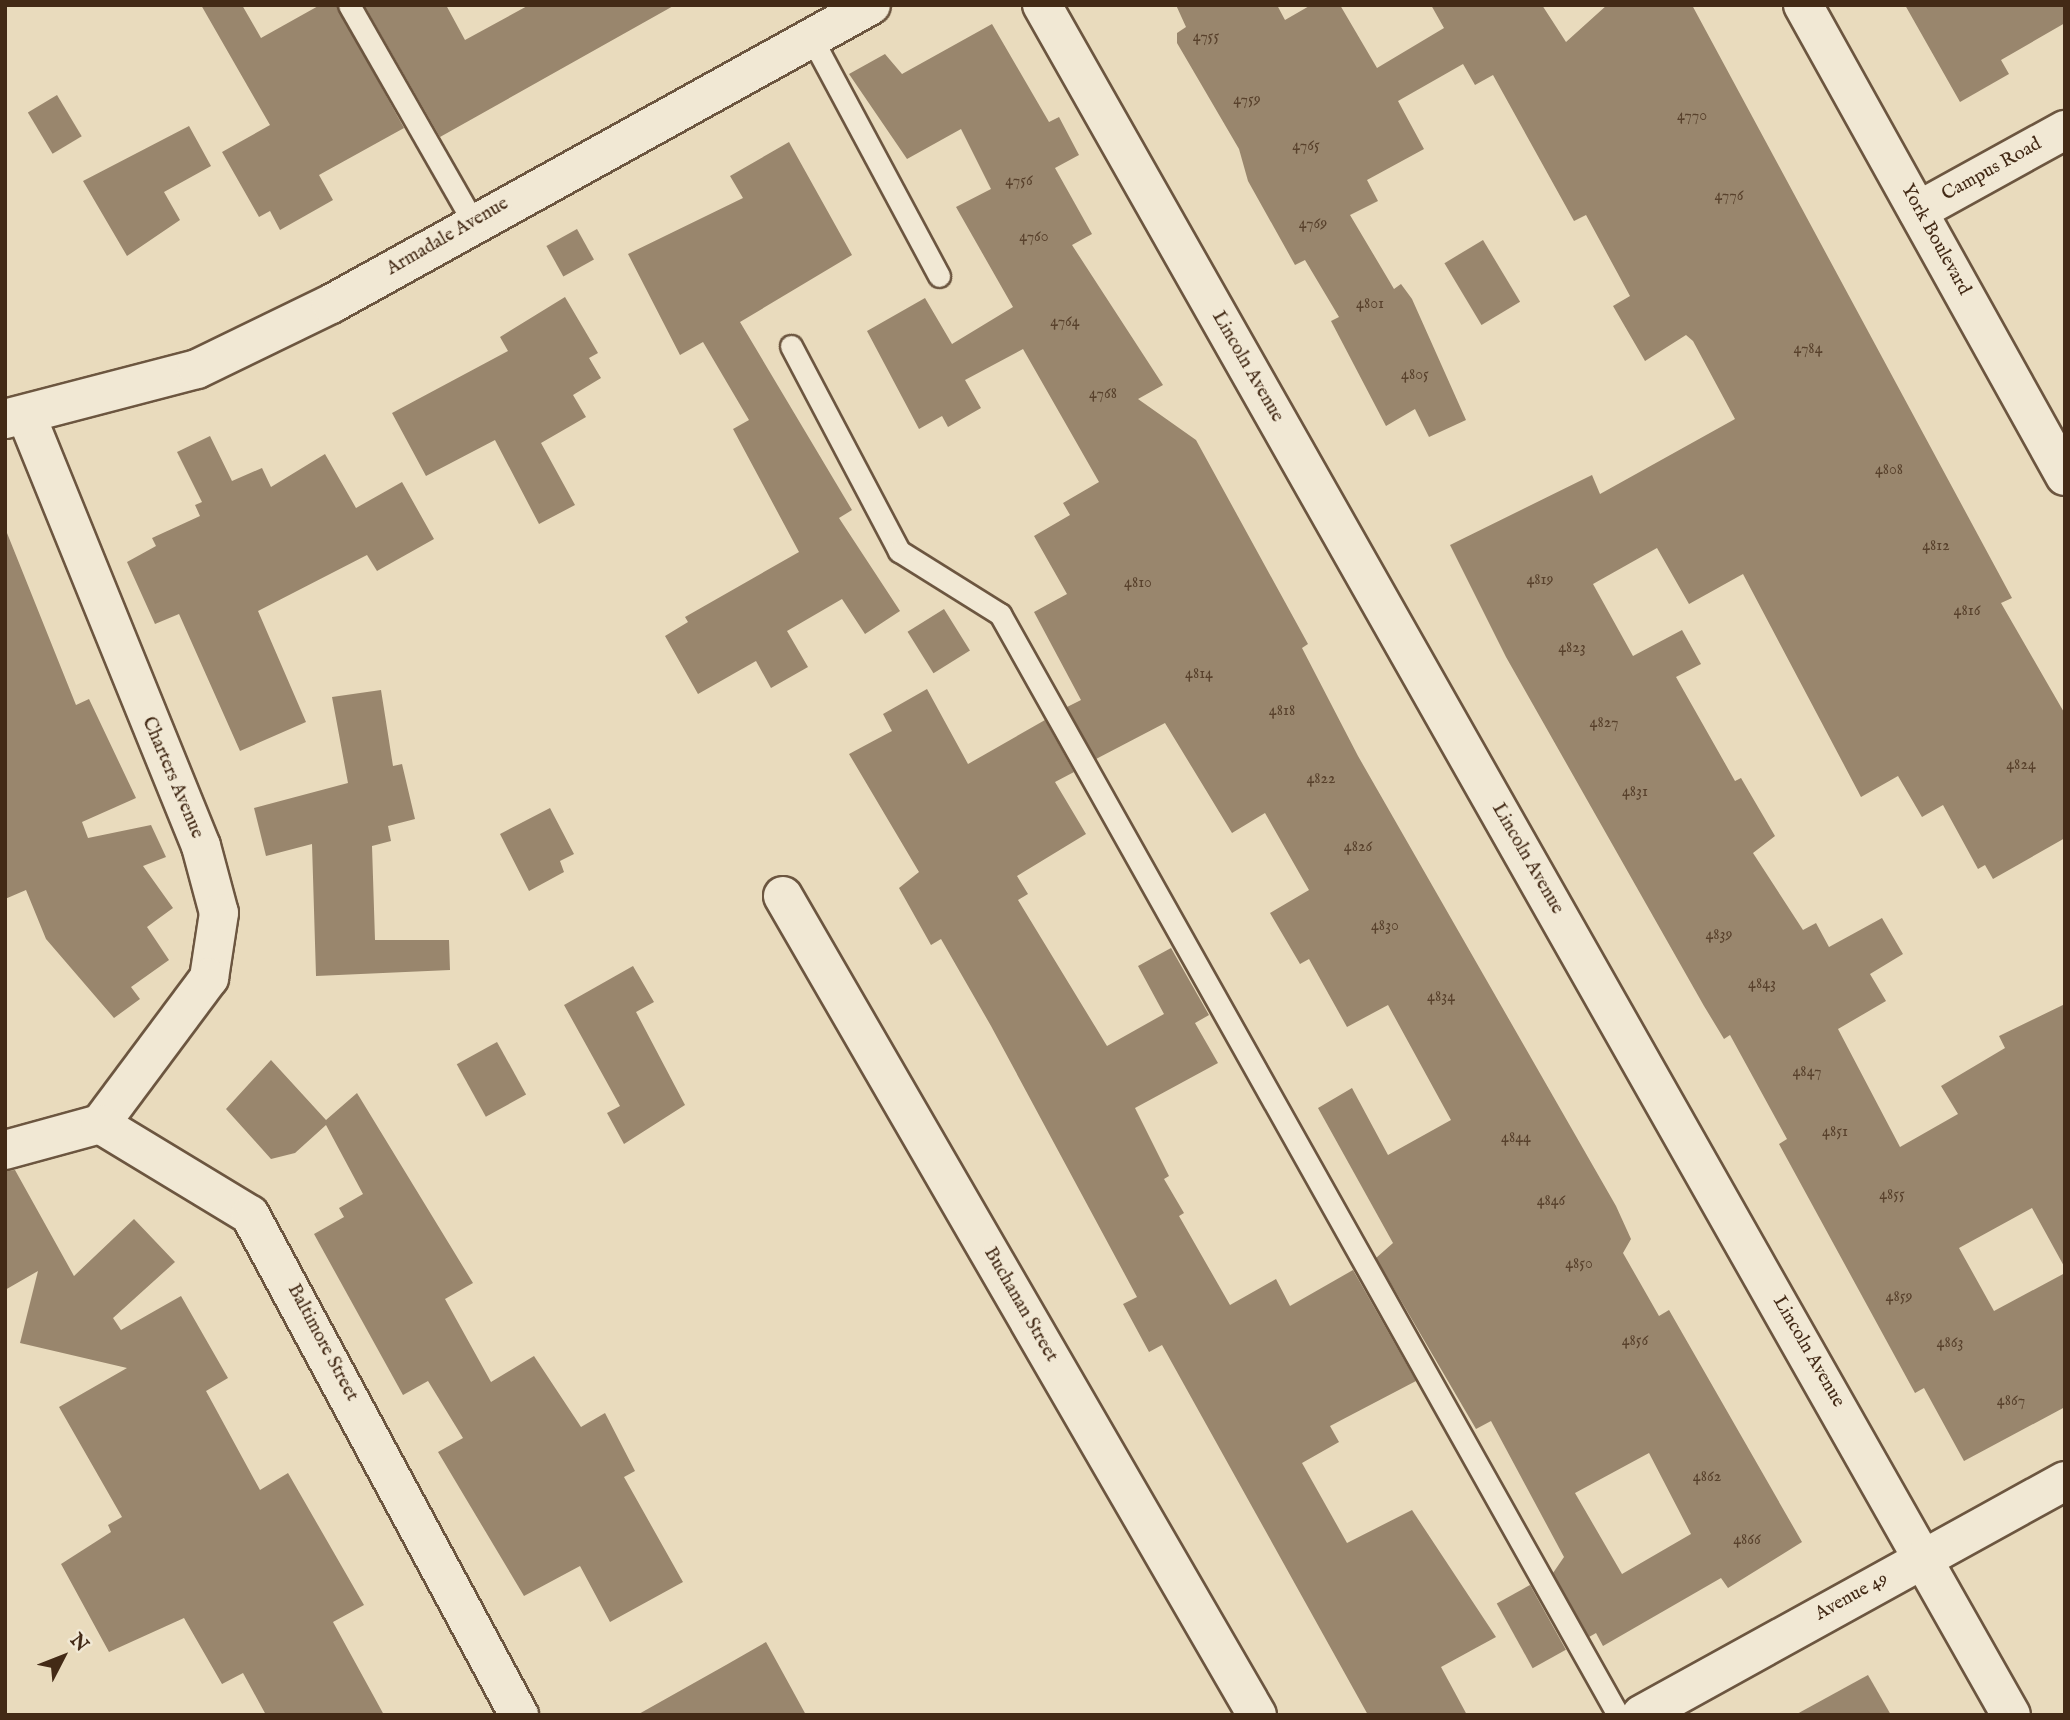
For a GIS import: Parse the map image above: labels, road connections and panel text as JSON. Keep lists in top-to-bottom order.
{
  "streets": {
    "street": [
      "Campus Road",
      "Armadale Avenue",
      "York Boulevard",
      "Lincoln Avenue",
      "Charters Avenue",
      "Buchanan Street",
      "Baltimore Street",
      "Avenue 49"
    ]
  },
  "crossings": [
    ["Campus Road", "York Boulevard"],
    ["Armadale Avenue", "Charters Avenue"],
    ["Lincoln Avenue", "Avenue 49"],
    ["Charters Avenue", "Baltimore Street"]
  ],
  "house_numbers": [
    "4755",
    "4759",
    "4770",
    "4765",
    "4756",
    "4776",
    "4769",
    "4760",
    "4801",
    "4764",
    "4784",
    "4805",
    "4768",
    "4808",
    "4812",
    "4819",
    "4810",
    "4816",
    "4823",
    "4814",
    "4818",
    "4827",
    "4824",
    "4822",
    "4831",
    "4826",
    "4830",
    "4839",
    "4843",
    "4834",
    "4847",
    "4851",
    "4844",
    "4855",
    "4846",
    "4850",
    "4859",
    "4856",
    "4863",
    "4867",
    "4862",
    "4866"
  ],
  "north": "top right"
}
